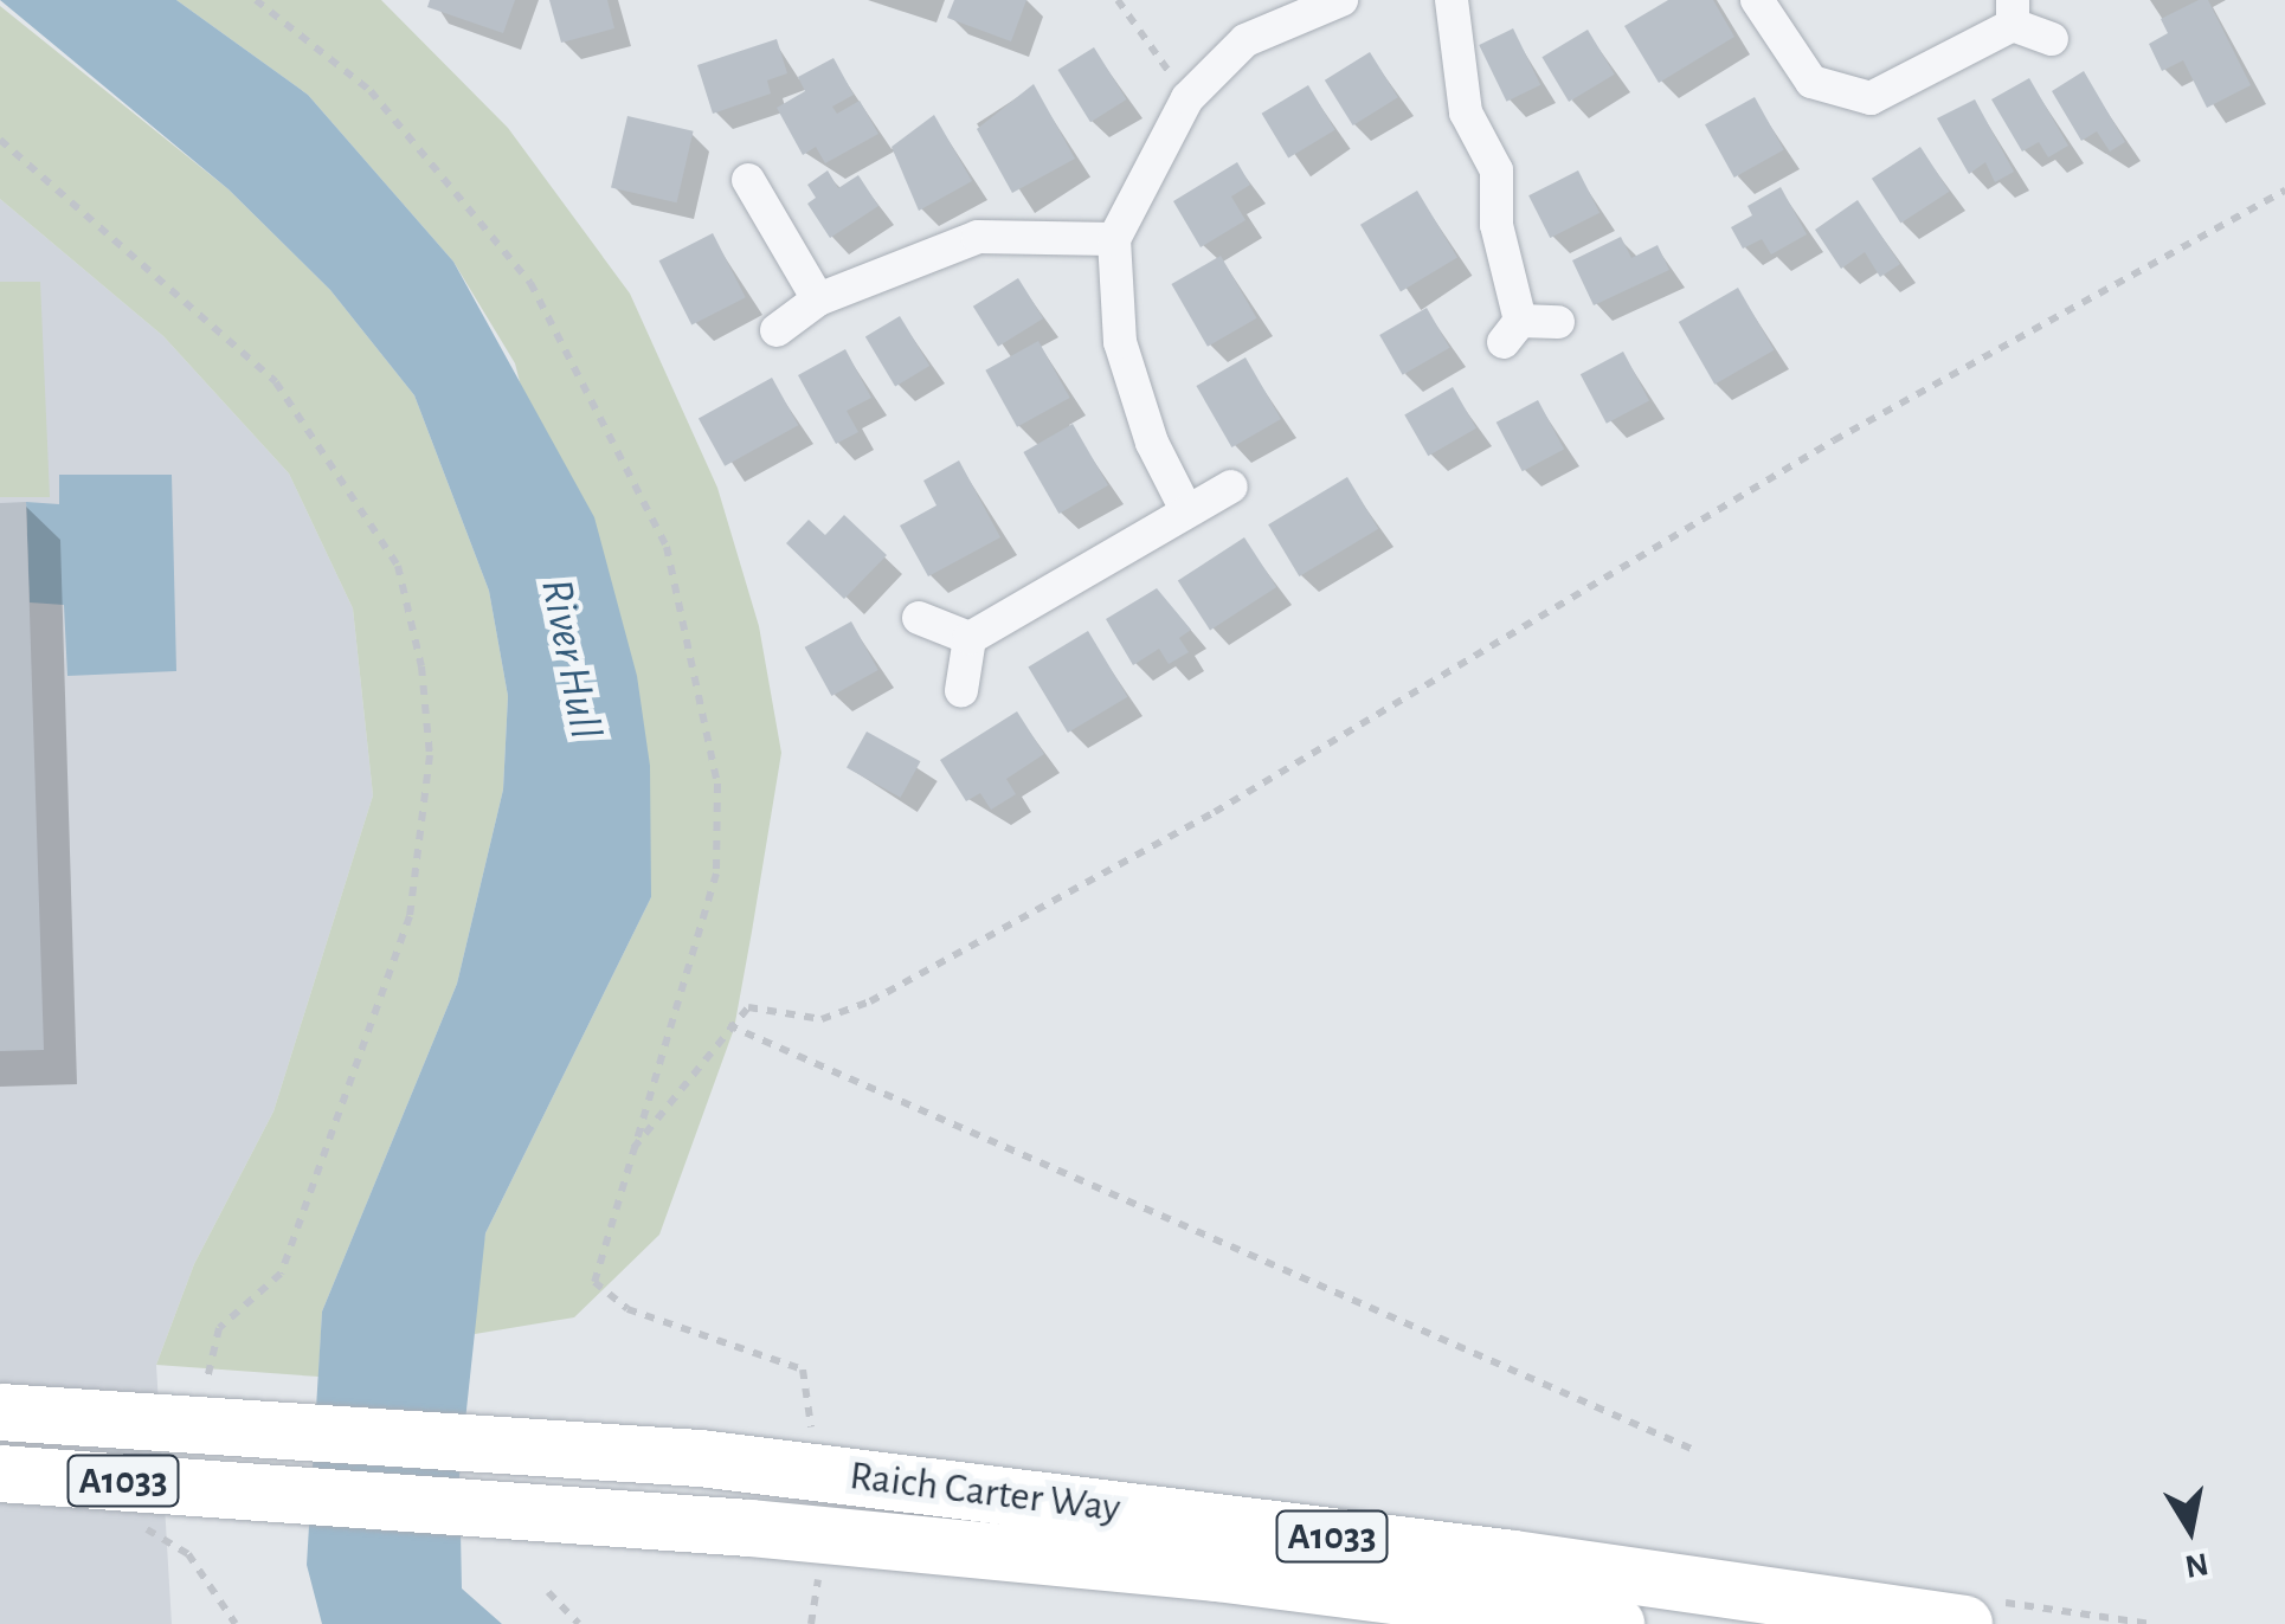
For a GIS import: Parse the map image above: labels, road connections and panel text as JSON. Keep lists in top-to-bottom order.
{
  "streets": {
    "highway": ["A1033", "Raich Carter Way"]
  },
  "water": ["River Hull"],
  "north": "bottom"
}
